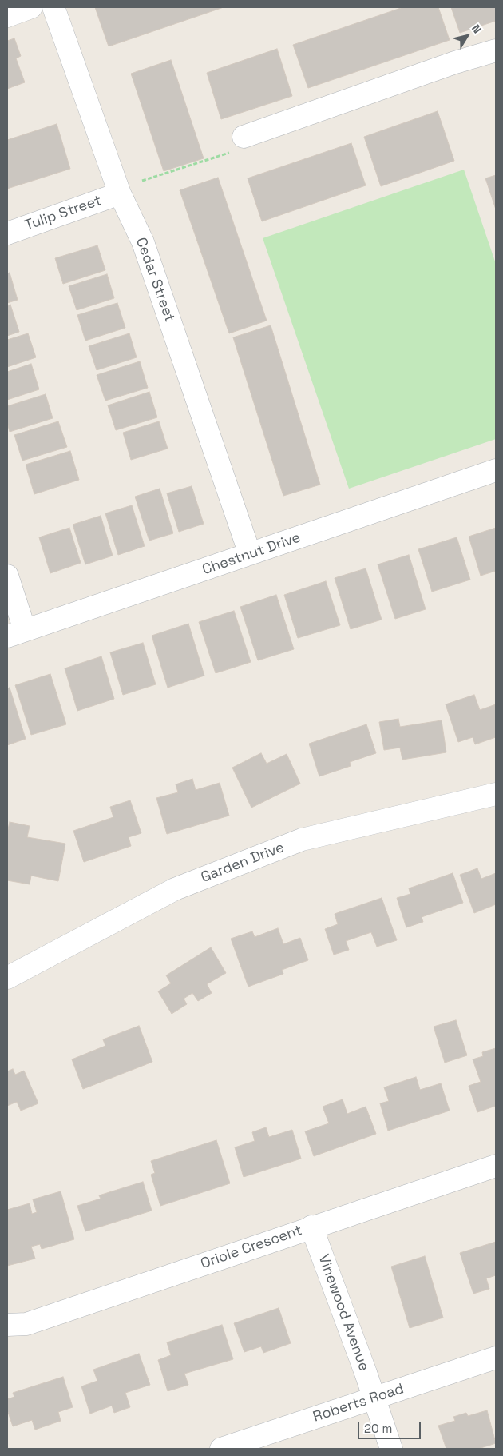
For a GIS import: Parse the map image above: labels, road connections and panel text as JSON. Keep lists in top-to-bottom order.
{
  "streets": {
    "street": [
      "Tulip Street",
      "Cedar Street",
      "Chestnut Drive",
      "Garden Drive",
      "Oriole Crescent",
      "Vinewood Avenue",
      "Roberts Road"
    ]
  },
  "crossings": [
    ["Tulip Street", "Cedar Street"],
    ["Cedar Street", "Chestnut Drive"],
    ["Oriole Crescent", "Vinewood Avenue"],
    ["Vinewood Avenue", "Roberts Road"]
  ],
  "scale_bar": "20 m",
  "north": "top right"
}
